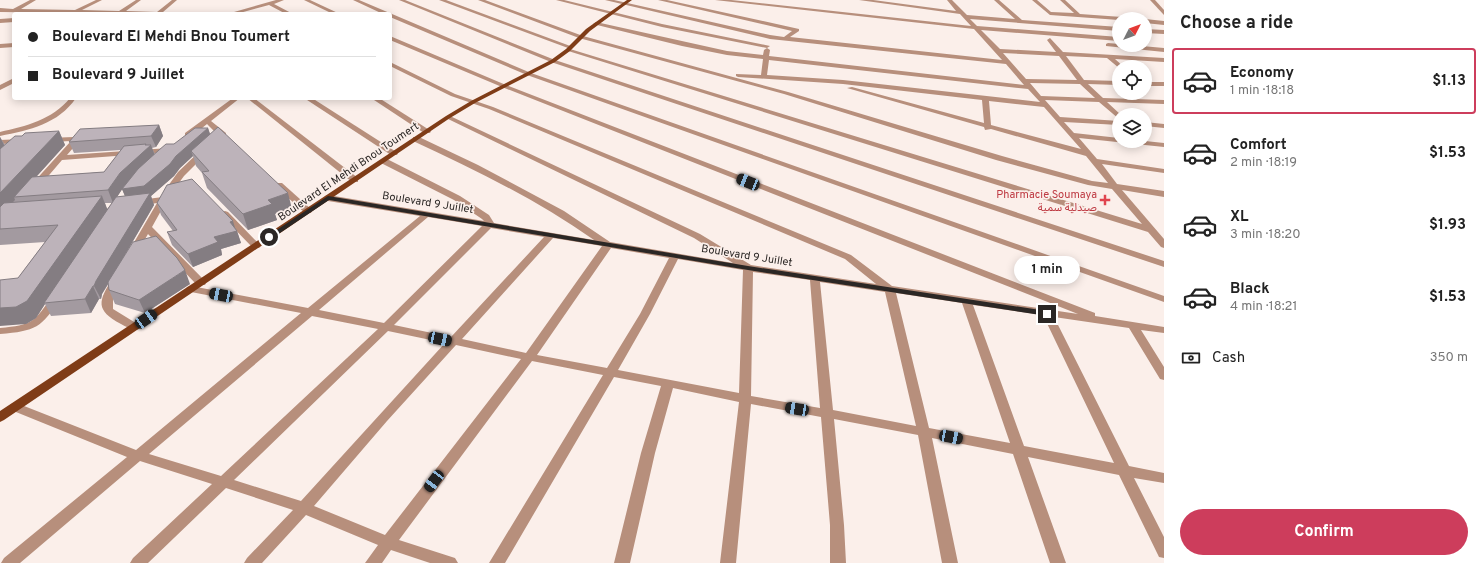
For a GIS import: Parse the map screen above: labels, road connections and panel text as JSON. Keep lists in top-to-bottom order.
{
  "streets": {
    "main road": ["Boulevard El Mehdi Bnou Toumert"],
    "street": ["Boulevard 9 Juillet"]
  },
  "crossings": [
    ["Boulevard El Mehdi Bnou Toumert", "Boulevard 9 Juillet"]
  ],
  "places": {
    "health": ["Pharmacie Soumaya صيدلية سمية"]
  },
  "north": "top right",
  "page": {
    "heading": "Choose a ride",
    "banner": ["Boulevard El Mehdi Bnou Toumert", "Boulevard 9 Juillet"],
    "list": [
      {
        "name": "Economy",
        "note": "1 min · 18:18",
        "value": "$1.13"
      },
      {
        "name": "Comfort",
        "note": "2 min · 18:19",
        "value": "$1.53"
      },
      {
        "name": "XL",
        "note": "3 min · 18:20",
        "value": "$1.93"
      },
      {
        "name": "Black",
        "note": "4 min · 18:21",
        "value": "$1.53"
      }
    ],
    "bubble": "1 min",
    "pay": ["Cash", "350 m"],
    "buttons": "Confirm"
  }
}
